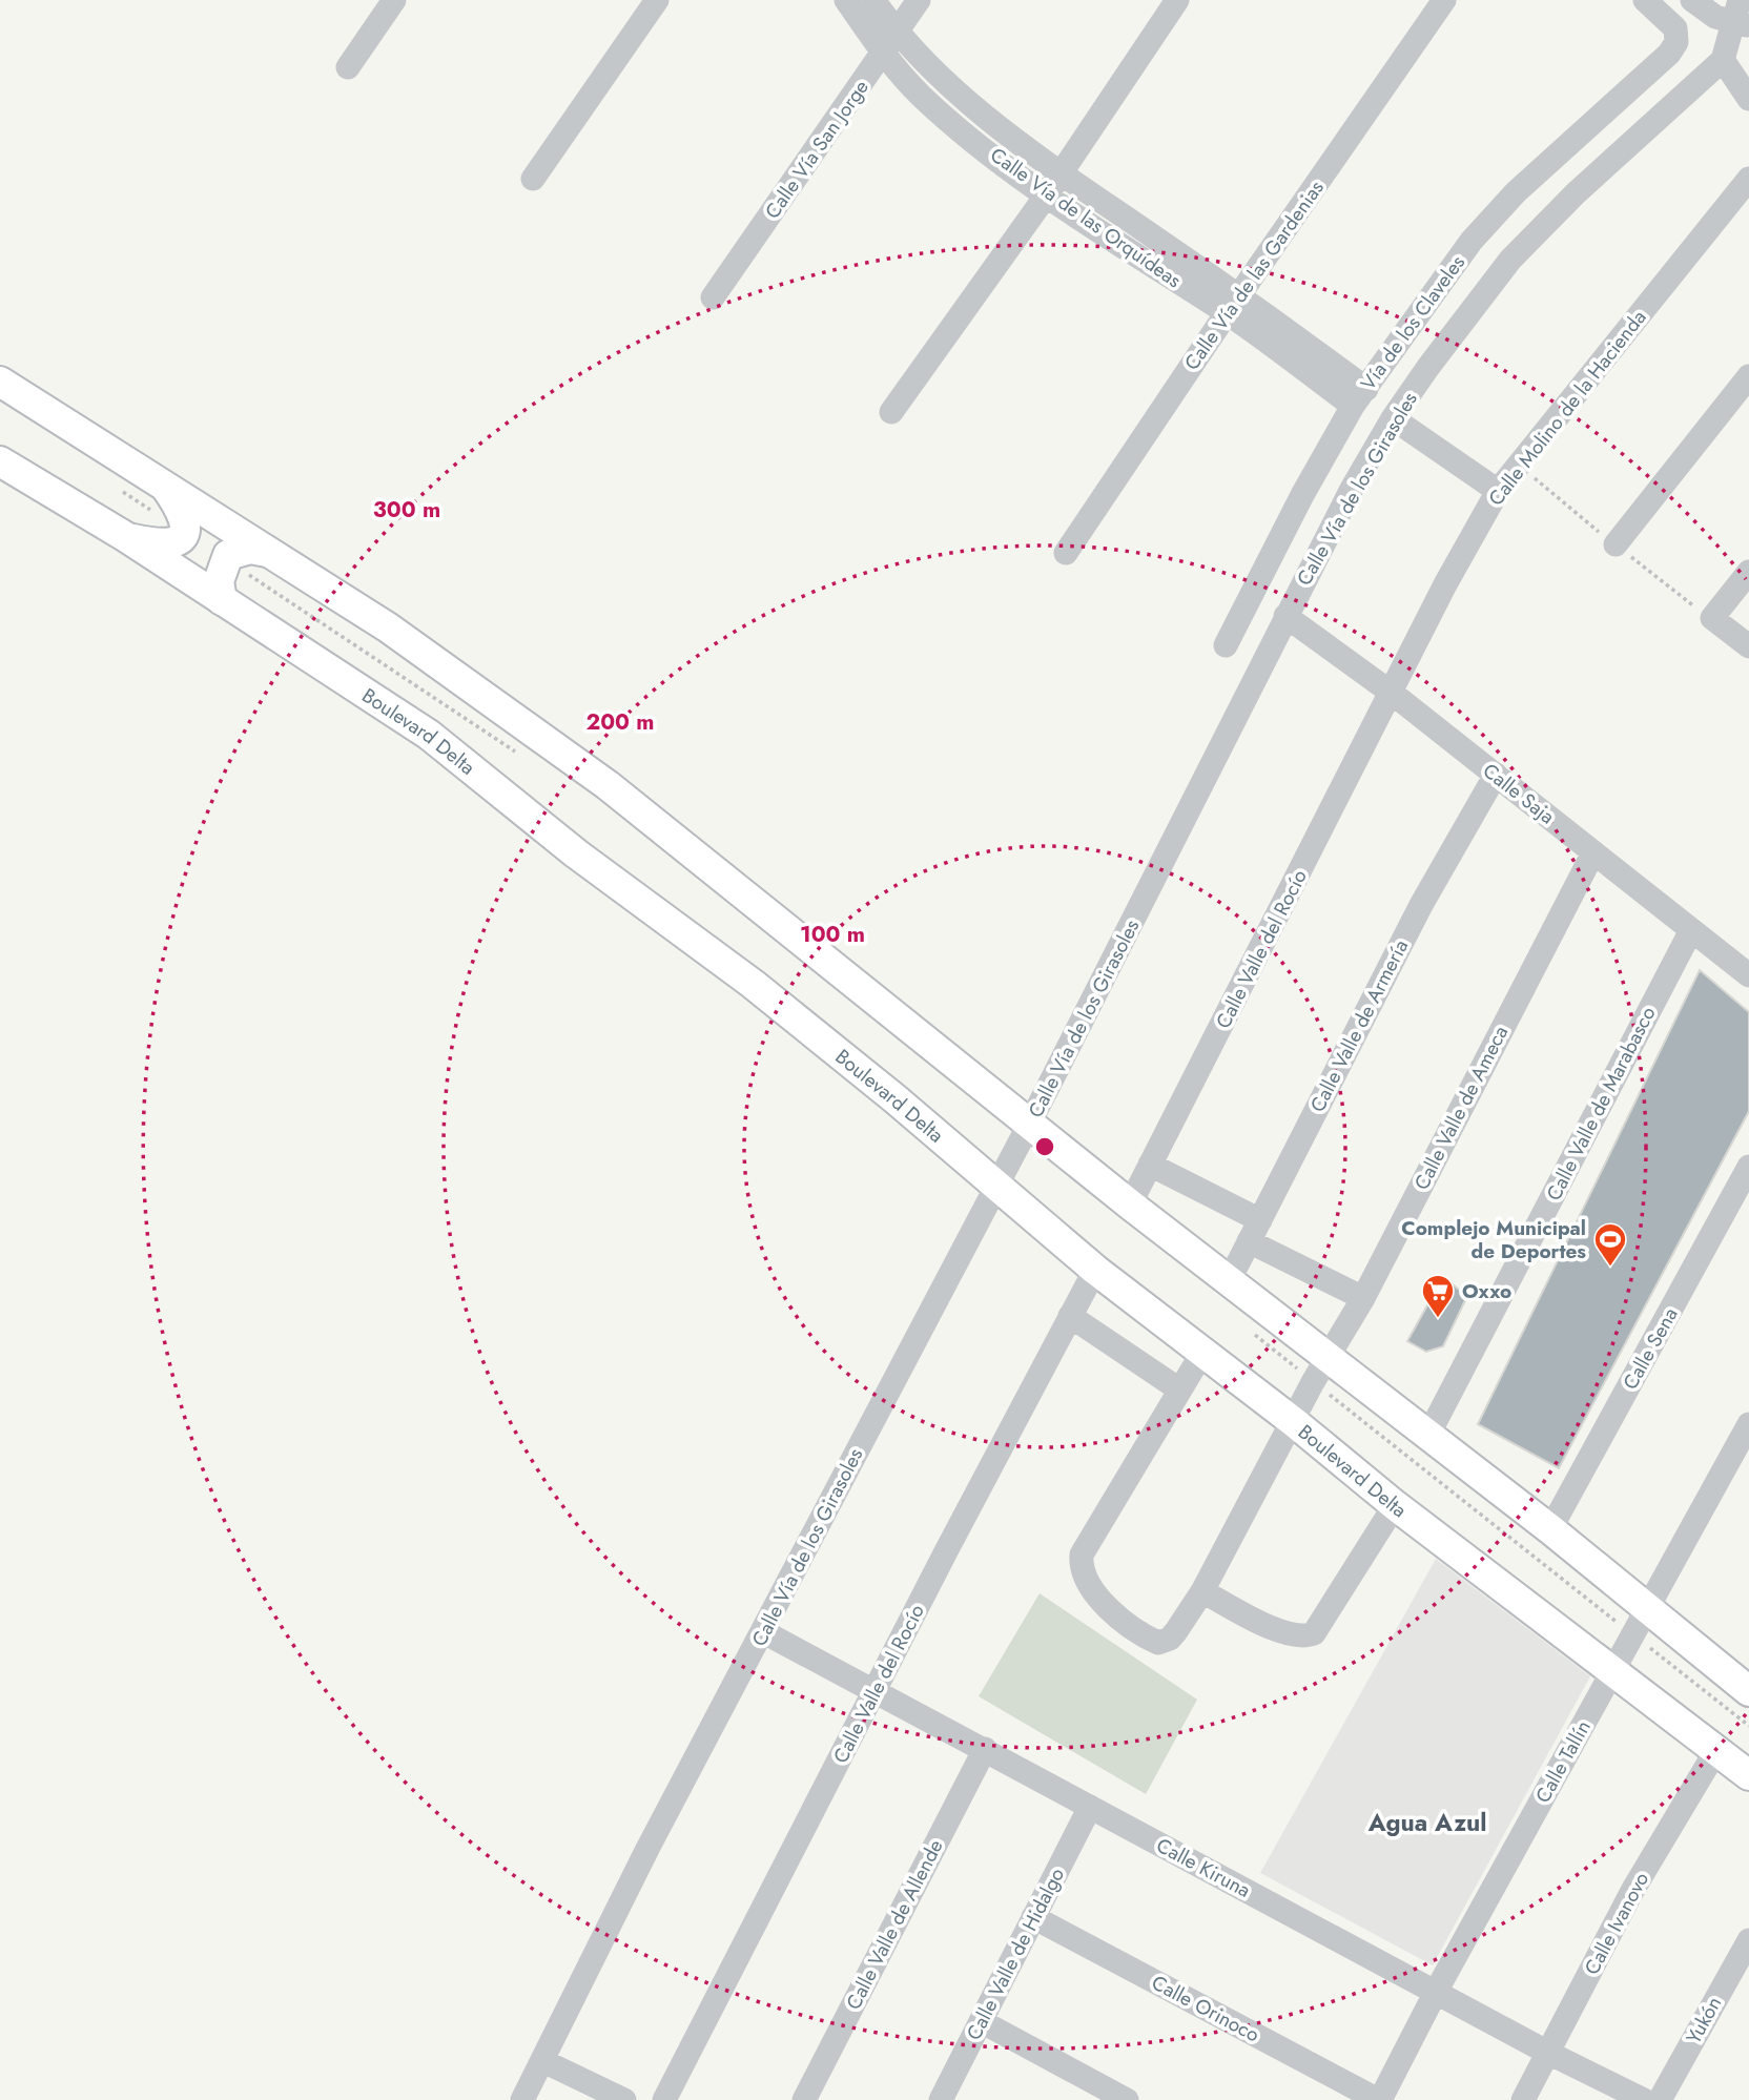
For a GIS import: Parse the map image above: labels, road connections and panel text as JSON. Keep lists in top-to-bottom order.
{
  "streets": {
    "main road": ["Boulevard Delta"],
    "street": [
      "Calle Vía San Jorge",
      "Calle Vía de las Orquídeas",
      "Calle Vía de las Gardenias",
      "Vía de los Claveles",
      "Calle Molino de la Hacienda",
      "Calle Vía de los Girasoles",
      "Calle Saja",
      "Calle Valle del Rocío",
      "Calle Valle de Armería",
      "Calle Valle de Marabasco",
      "Calle Valle de Ameca",
      "Calle Sena",
      "Calle Tallín",
      "Calle Kiruna",
      "Calle Ivanovo",
      "Calle Valle de Allende",
      "Calle Valle de Hidalgo",
      "Calle Orinoco",
      "Yukón"
    ]
  },
  "crossings": [
    ["Calle Vía San Jorge", "Calle Vía de las Orquídeas"],
    ["Calle Vía de las Orquídeas", "Calle Vía de las Gardenias"],
    ["Calle Vía de las Orquídeas", "Vía de los Claveles"],
    ["Calle Molino de la Hacienda", "Calle Saja"],
    ["Calle Molino de la Hacienda", "Calle Valle del Rocío"],
    ["Calle Vía de los Girasoles", "Boulevard Delta"],
    ["Calle Vía de los Girasoles", "Calle Saja"],
    ["Calle Vía de los Girasoles", "Calle Kiruna"],
    ["Boulevard Delta", "Calle Valle del Rocío"],
    ["Boulevard Delta", "Calle Valle de Ameca"],
    ["Boulevard Delta", "Calle Tallín"],
    ["Boulevard Delta", "Calle Ivanovo"],
    ["Calle Saja", "Calle Valle del Rocío"],
    ["Calle Saja", "Calle Valle de Armería"],
    ["Calle Saja", "Calle Valle de Marabasco"],
    ["Calle Saja", "Calle Valle de Ameca"],
    ["Calle Valle del Rocío", "Calle Kiruna"],
    ["Calle Tallín", "Calle Kiruna"],
    ["Calle Tallín", "Calle Orinoco"],
    ["Calle Kiruna", "Calle Ivanovo"],
    ["Calle Kiruna", "Calle Valle de Allende"],
    ["Calle Kiruna", "Calle Valle de Hidalgo"],
    ["Calle Valle de Hidalgo", "Calle Orinoco"]
  ],
  "districts": ["Agua Azul"],
  "places": {
    "sports": ["Complejo Municipal de Deportes"],
    "supermarket": ["Oxxo"]
  },
  "rings": ["300 m", "200 m", "100 m"]
}
